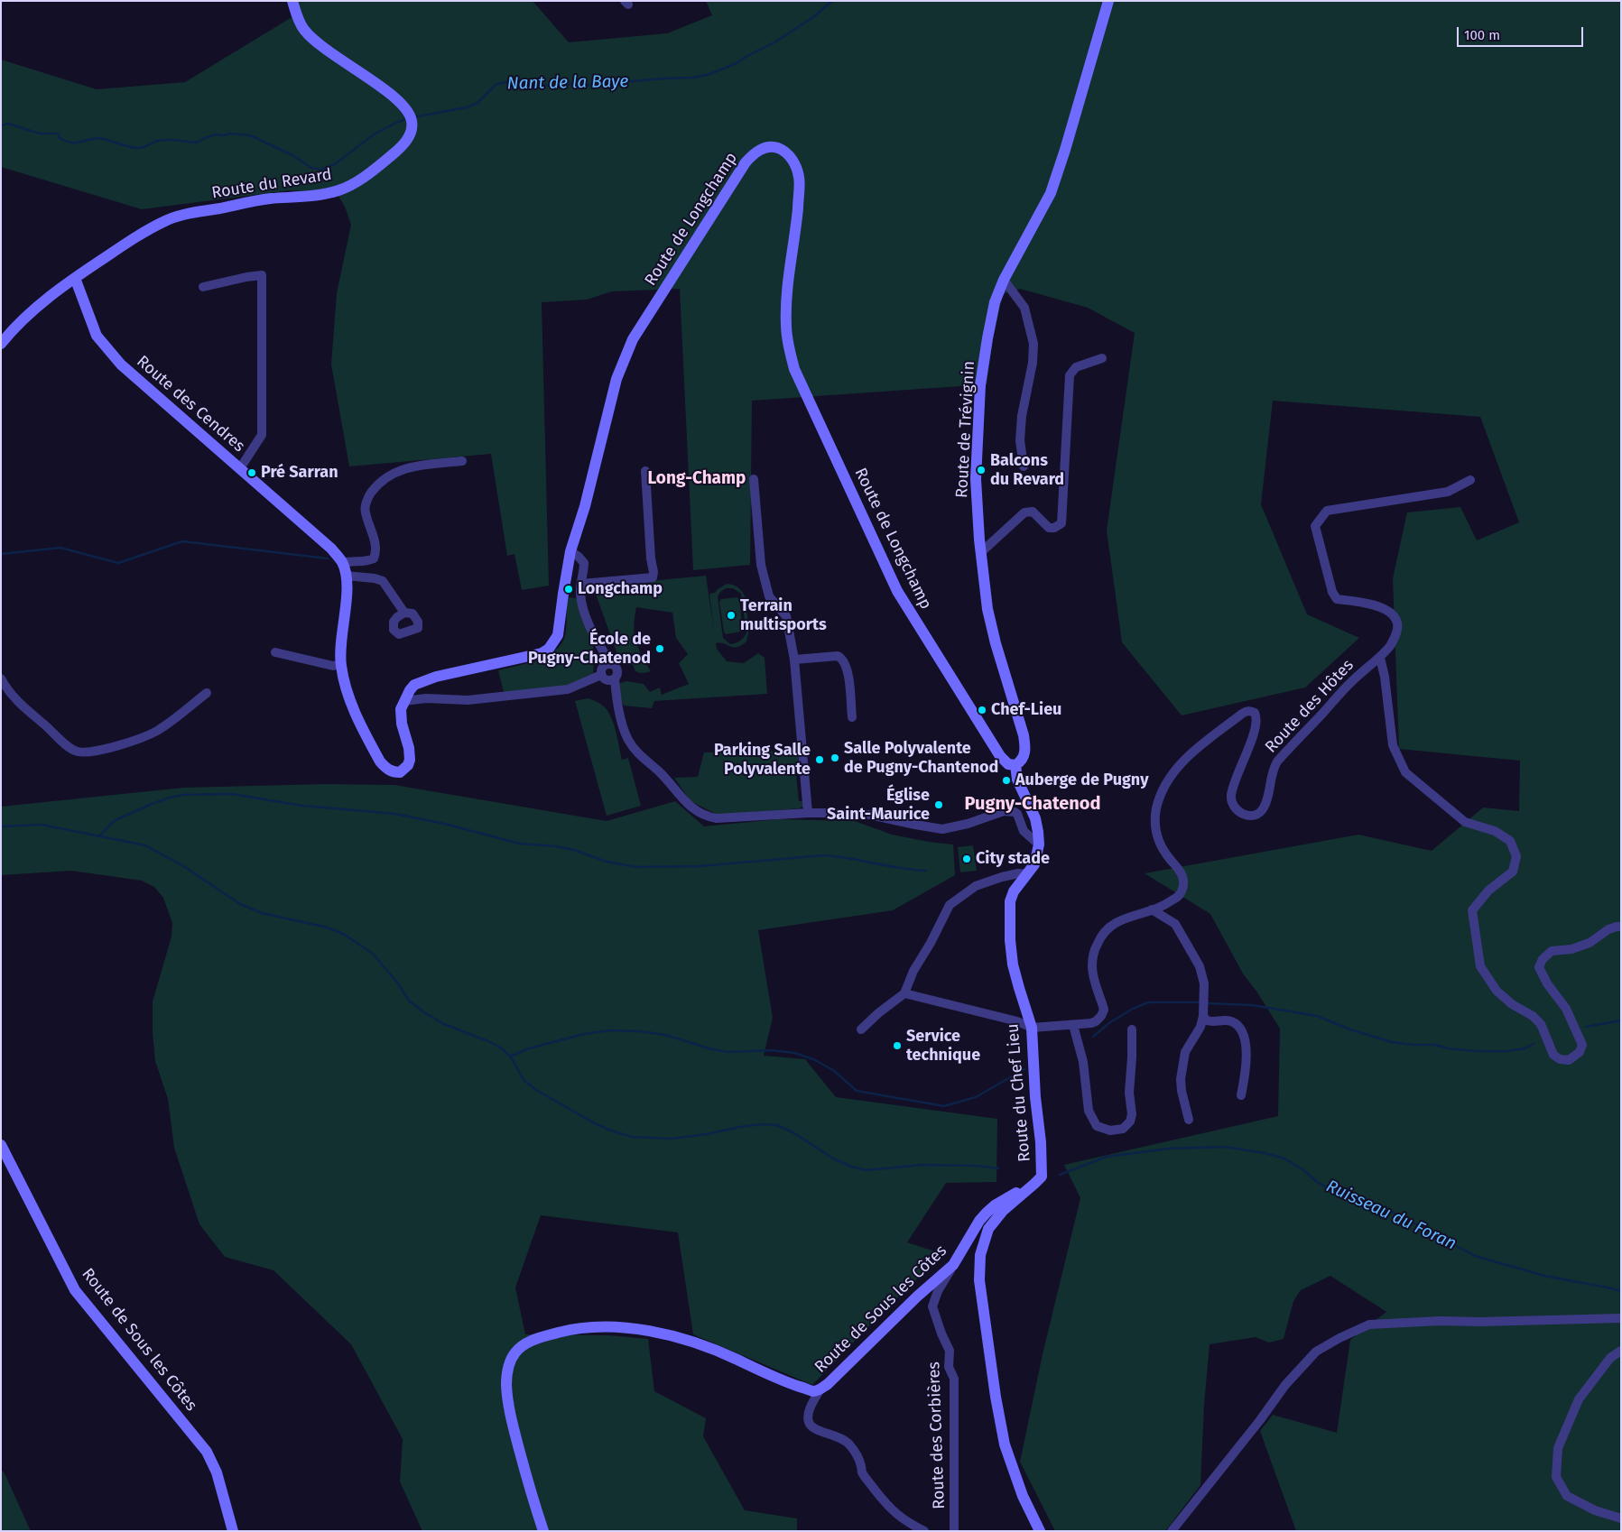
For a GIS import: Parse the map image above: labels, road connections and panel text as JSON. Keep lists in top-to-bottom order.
{
  "streets": {
    "street": [
      "Route du Revard",
      "Route de Longchamp",
      "Route des Cendres",
      "Route de Trévignin",
      "Route des Hôtes",
      "Route du Chef Lieu",
      "Route de Sous les Côtes",
      "Route des Corbières"
    ]
  },
  "crossings": [
    ["Route du Revard", "Route des Cendres"],
    ["Route de Longchamp", "Route des Cendres"],
    ["Route de Longchamp", "Route de Trévignin"],
    ["Route des Hôtes", "Route du Chef Lieu"],
    ["Route du Chef Lieu", "Route de Sous les Côtes"],
    ["Route de Sous les Côtes", "Route des Corbières"]
  ],
  "districts": ["Long-Champ", "Pugny-Chatenod"],
  "water": ["Nant de la Baye", "Ruisseau du Foran"],
  "places": [
    "Balcons du Revard",
    "Pré Sarran",
    "Longchamp",
    "Terrain multisports",
    "École de Pugny-Chatenod",
    "Chef-Lieu",
    "Salle Polyvalente de Pugny-Chantenod",
    "Parking Salle Polyvalente",
    "Auberge de Pugny",
    "Église Saint-Maurice",
    "City stade",
    "Service technique"
  ],
  "scale_bar": "100 m"
}
